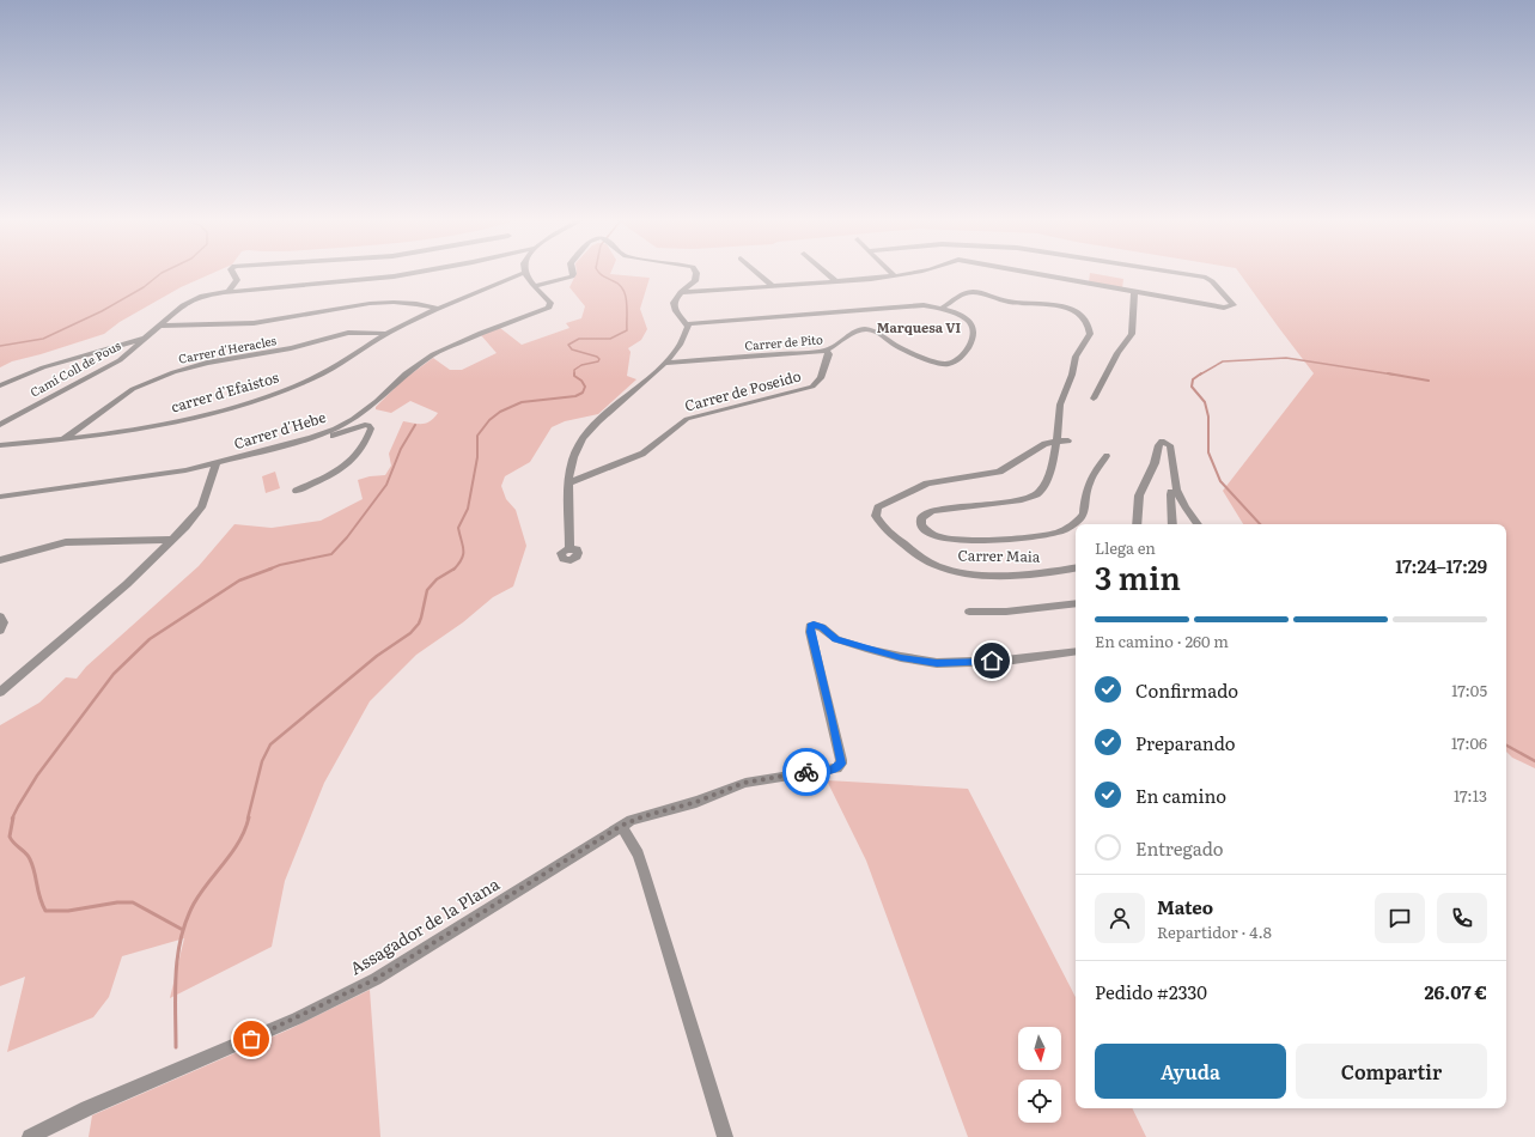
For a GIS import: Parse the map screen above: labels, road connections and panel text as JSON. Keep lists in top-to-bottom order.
{
  "streets": {
    "street": [
      "Carrer de Pito",
      "Carrer d'Heracles",
      "Camí Coll de Pous",
      "Carrer de Poseido",
      "carrer d'Efaistos",
      "Carrer d'Hebe",
      "Carrer Maia",
      "Assagador de la Plana"
    ]
  },
  "crossings": [
    ["Carrer de Pito", "Carrer de Poseido"],
    ["Carrer d'Heracles", "carrer d'Efaistos"]
  ],
  "districts": ["Marquesa VI"],
  "north": "bottom",
  "page": {
    "heading": ["3 min", "Llega en", "17:24–17:29"],
    "panel": [
      "Mateo",
      "Repartidor · 4.8",
      "Pedido #2330",
      "26.07 €"
    ],
    "bar": "En camino · 260 m",
    "list": [
      ["Confirmado", "17:05"],
      ["Preparando", "17:06"],
      ["En camino", "17:13"],
      "Entregado"
    ],
    "buttons": ["Ayuda", "Compartir"]
  }
}
